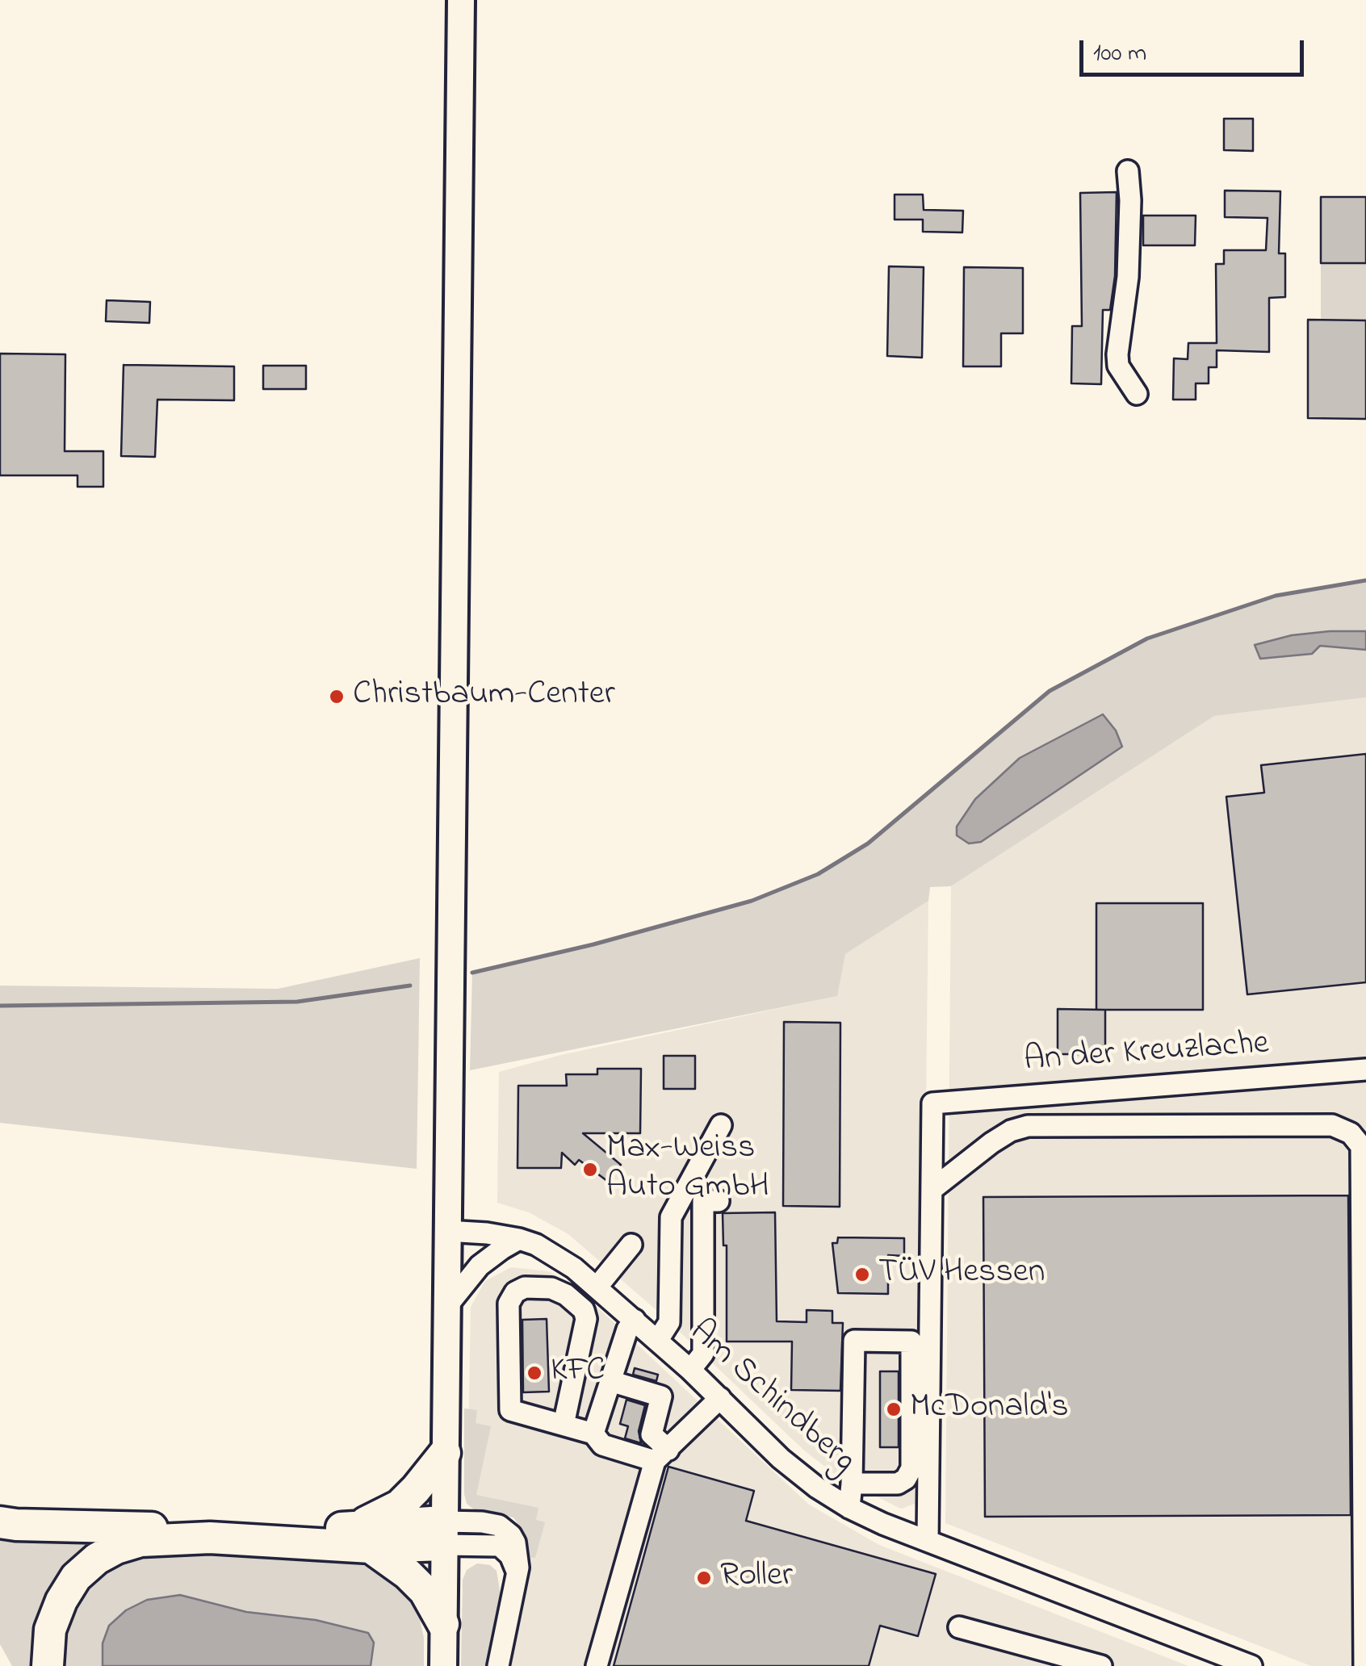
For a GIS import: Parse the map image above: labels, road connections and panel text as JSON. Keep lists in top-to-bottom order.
{
  "streets": {
    "street": ["An der Kreuzlache", "Am Schindberg"]
  },
  "places": [
    "Christbaum-Center",
    "Max-Weiss Auto GmbH",
    "TÜV Hessen",
    "KFC",
    "McDonald's",
    "Roller"
  ],
  "scale_bar": "100 m"
}
